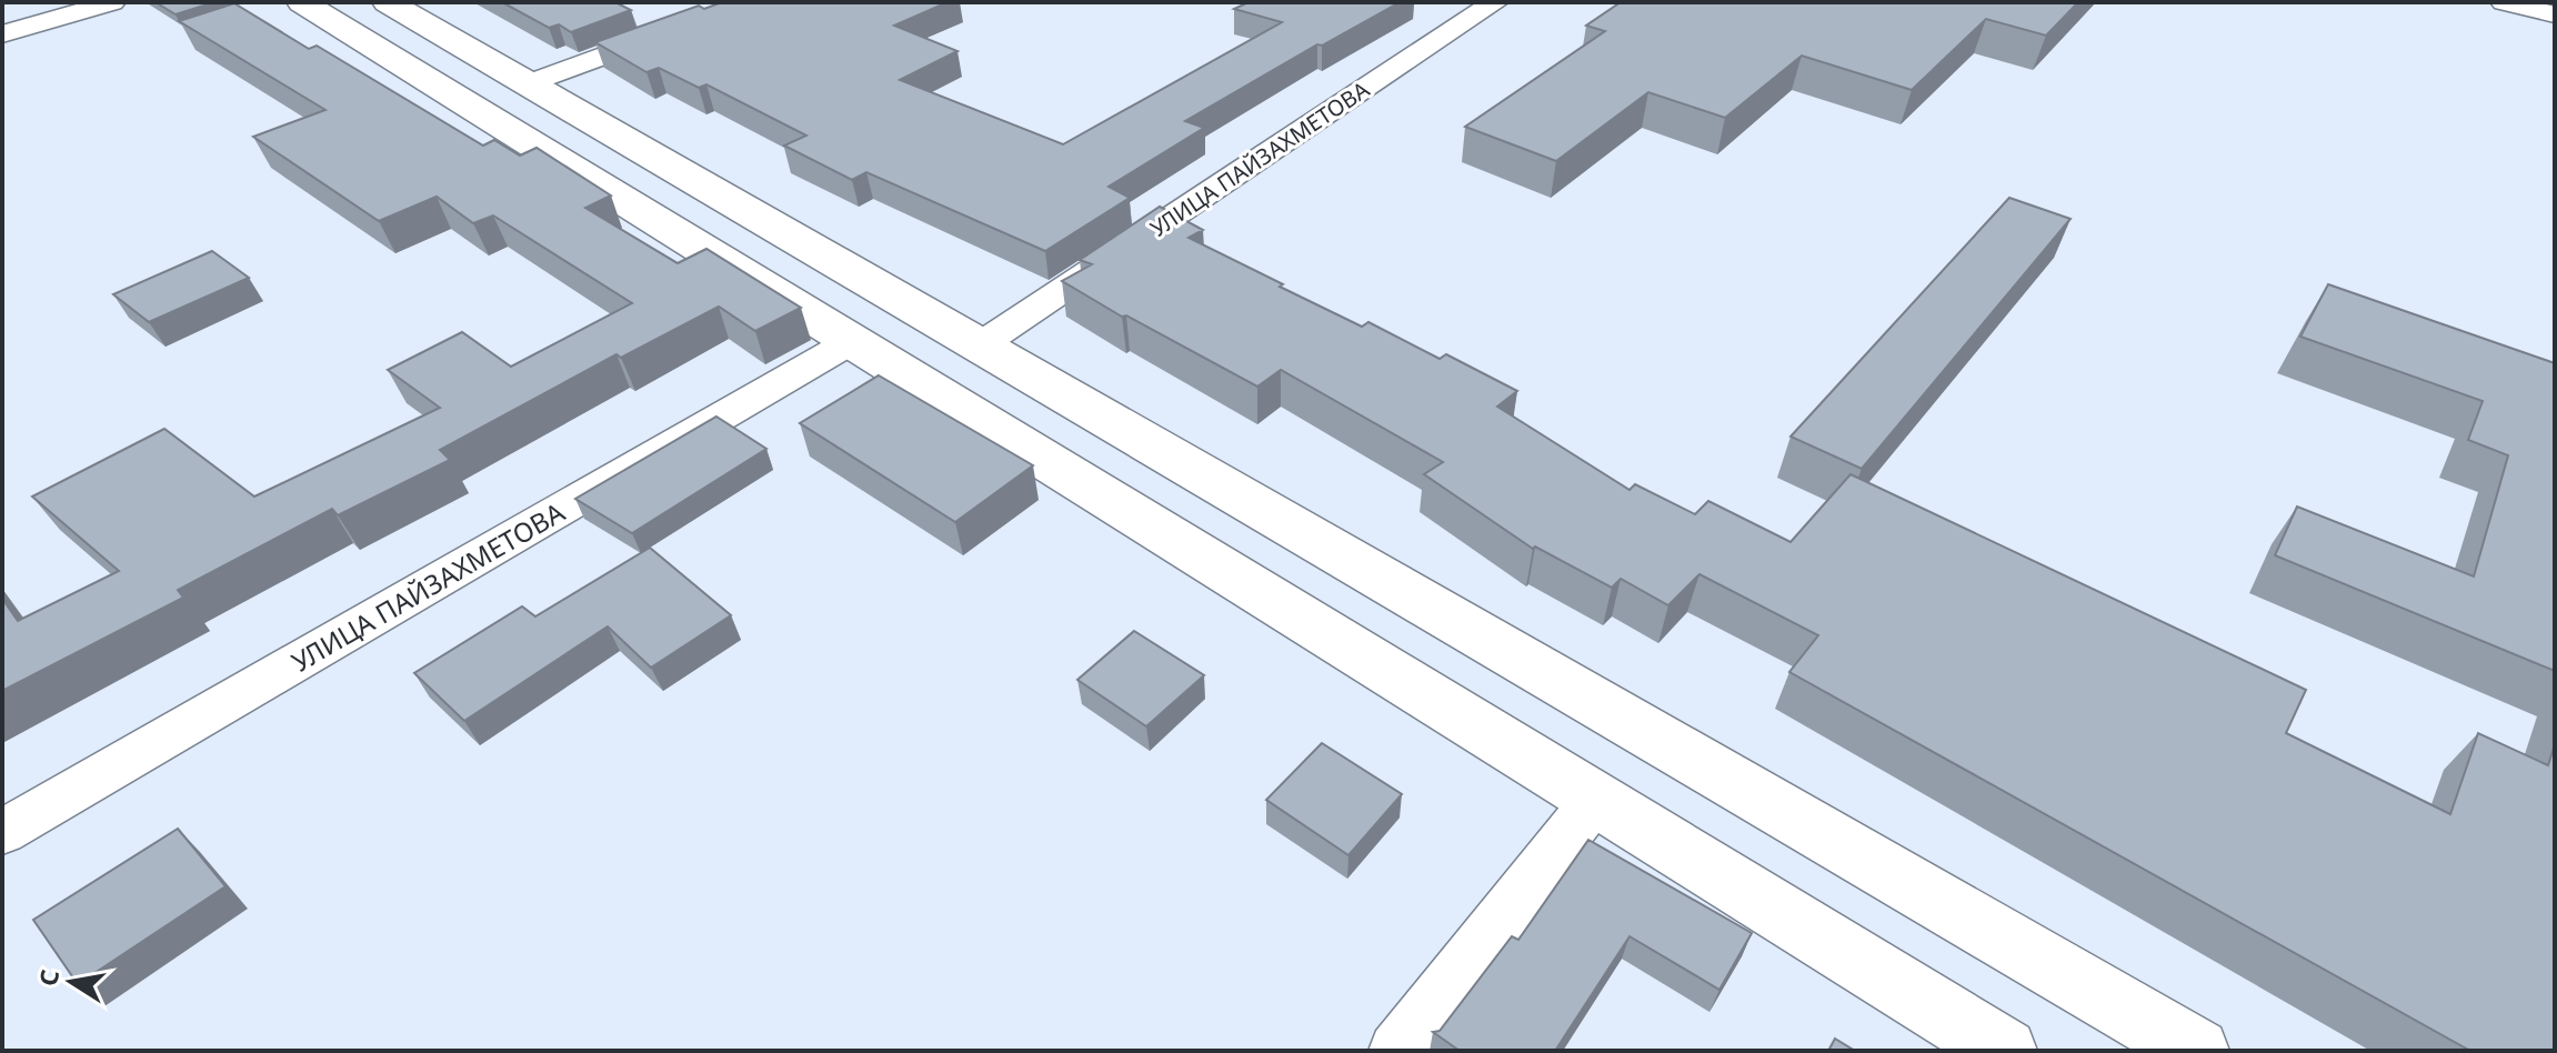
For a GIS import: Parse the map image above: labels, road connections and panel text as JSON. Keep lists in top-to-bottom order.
{
  "streets": {
    "street": ["УЛИЦА ПАЙЗАХМЕТОВА"]
  },
  "north": "left"
}
